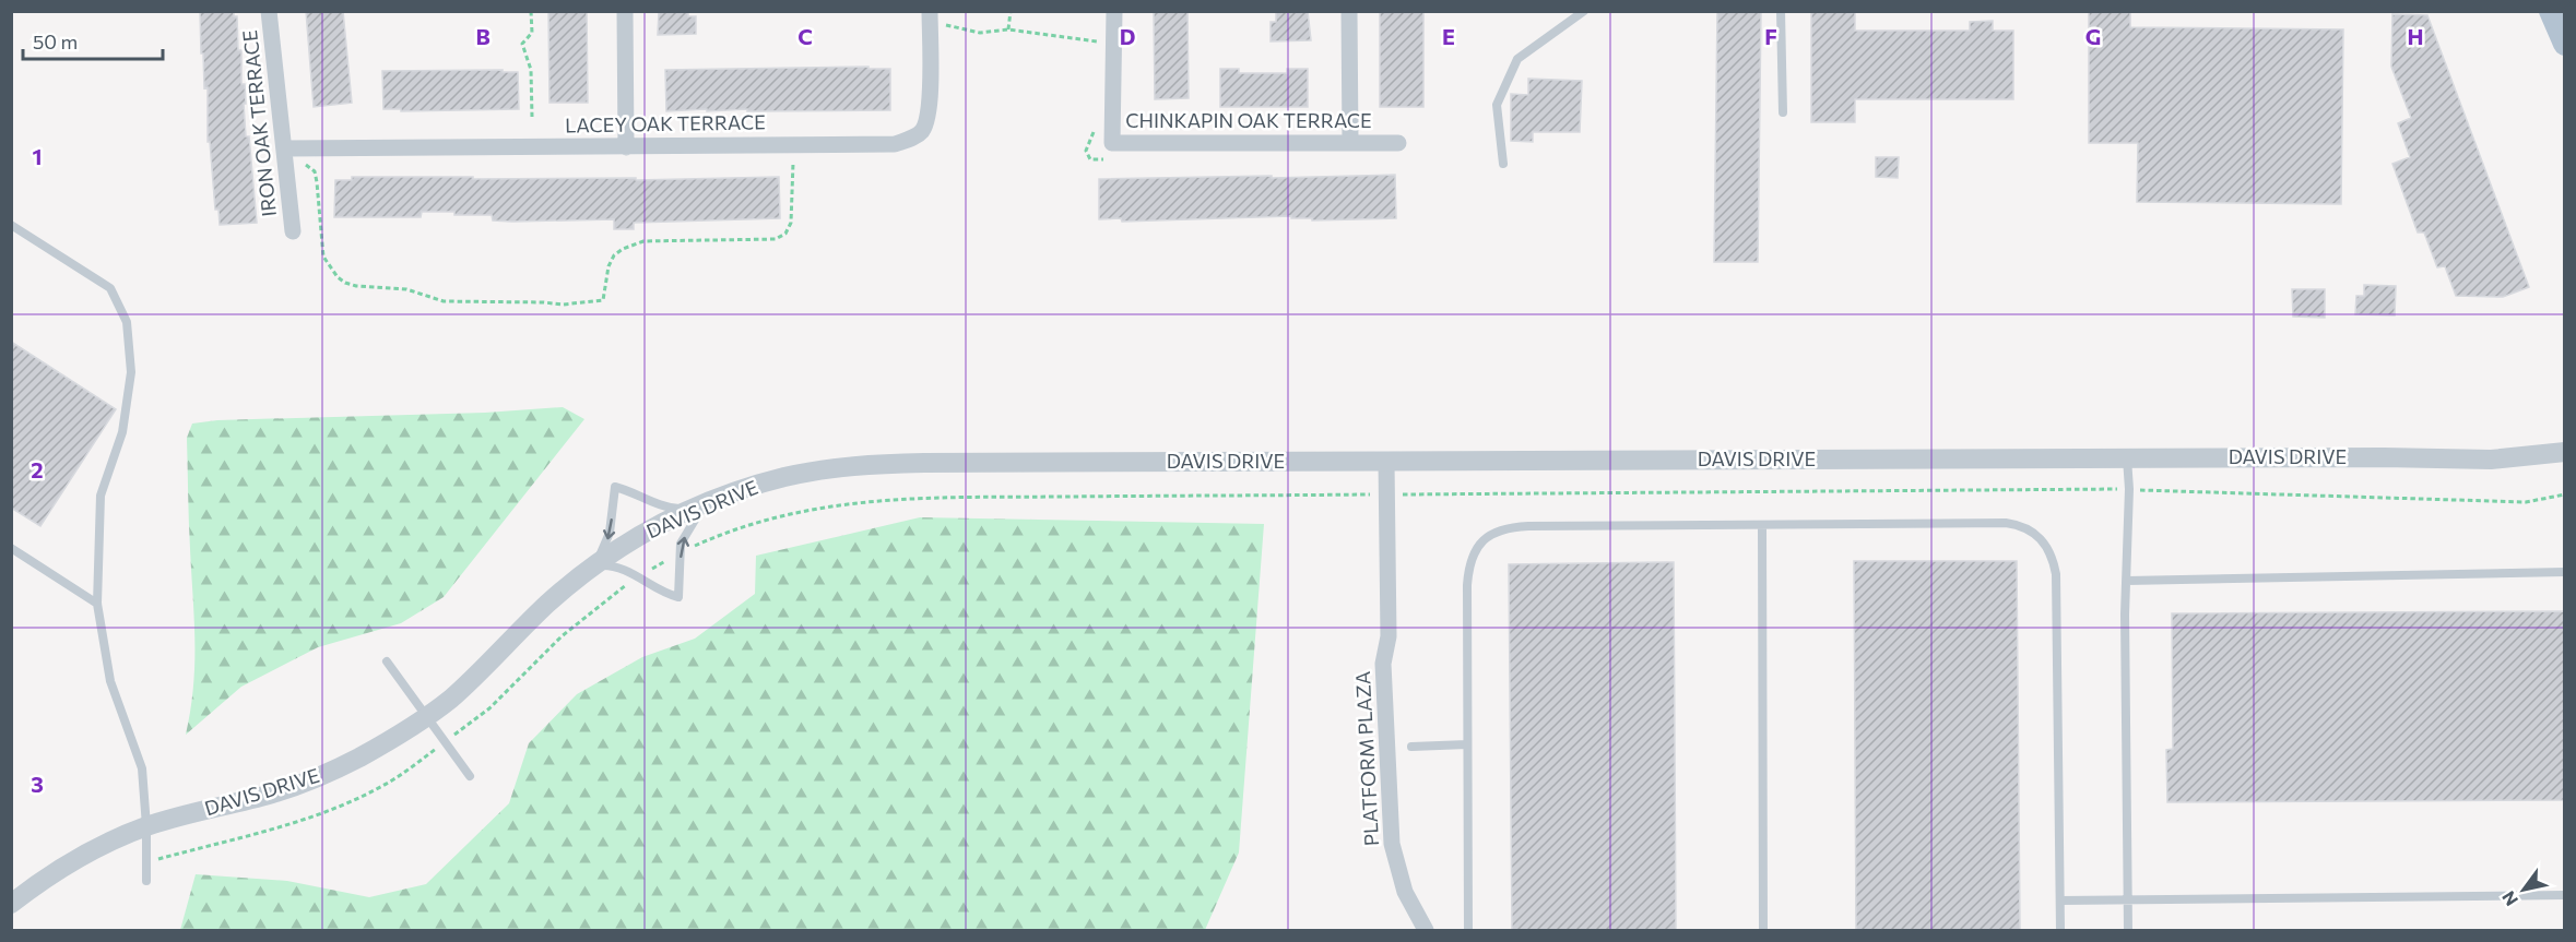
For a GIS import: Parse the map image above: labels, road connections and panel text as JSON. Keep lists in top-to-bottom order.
{
  "streets": {
    "street": [
      "CHINKAPIN OAK TERRACE",
      "IRON OAK TERRACE",
      "LACEY OAK TERRACE",
      "DAVIS DRIVE",
      "PLATFORM PLAZA"
    ]
  },
  "crossings": [
    ["IRON OAK TERRACE", "LACEY OAK TERRACE"],
    ["DAVIS DRIVE", "PLATFORM PLAZA"]
  ],
  "scale_bar": "50 m",
  "north": "bottom left",
  "grid": {
    "columns": [
      "B",
      "C",
      "D",
      "E",
      "F",
      "G",
      "H"
    ],
    "rows": ["1", "2", "3"]
  }
}
